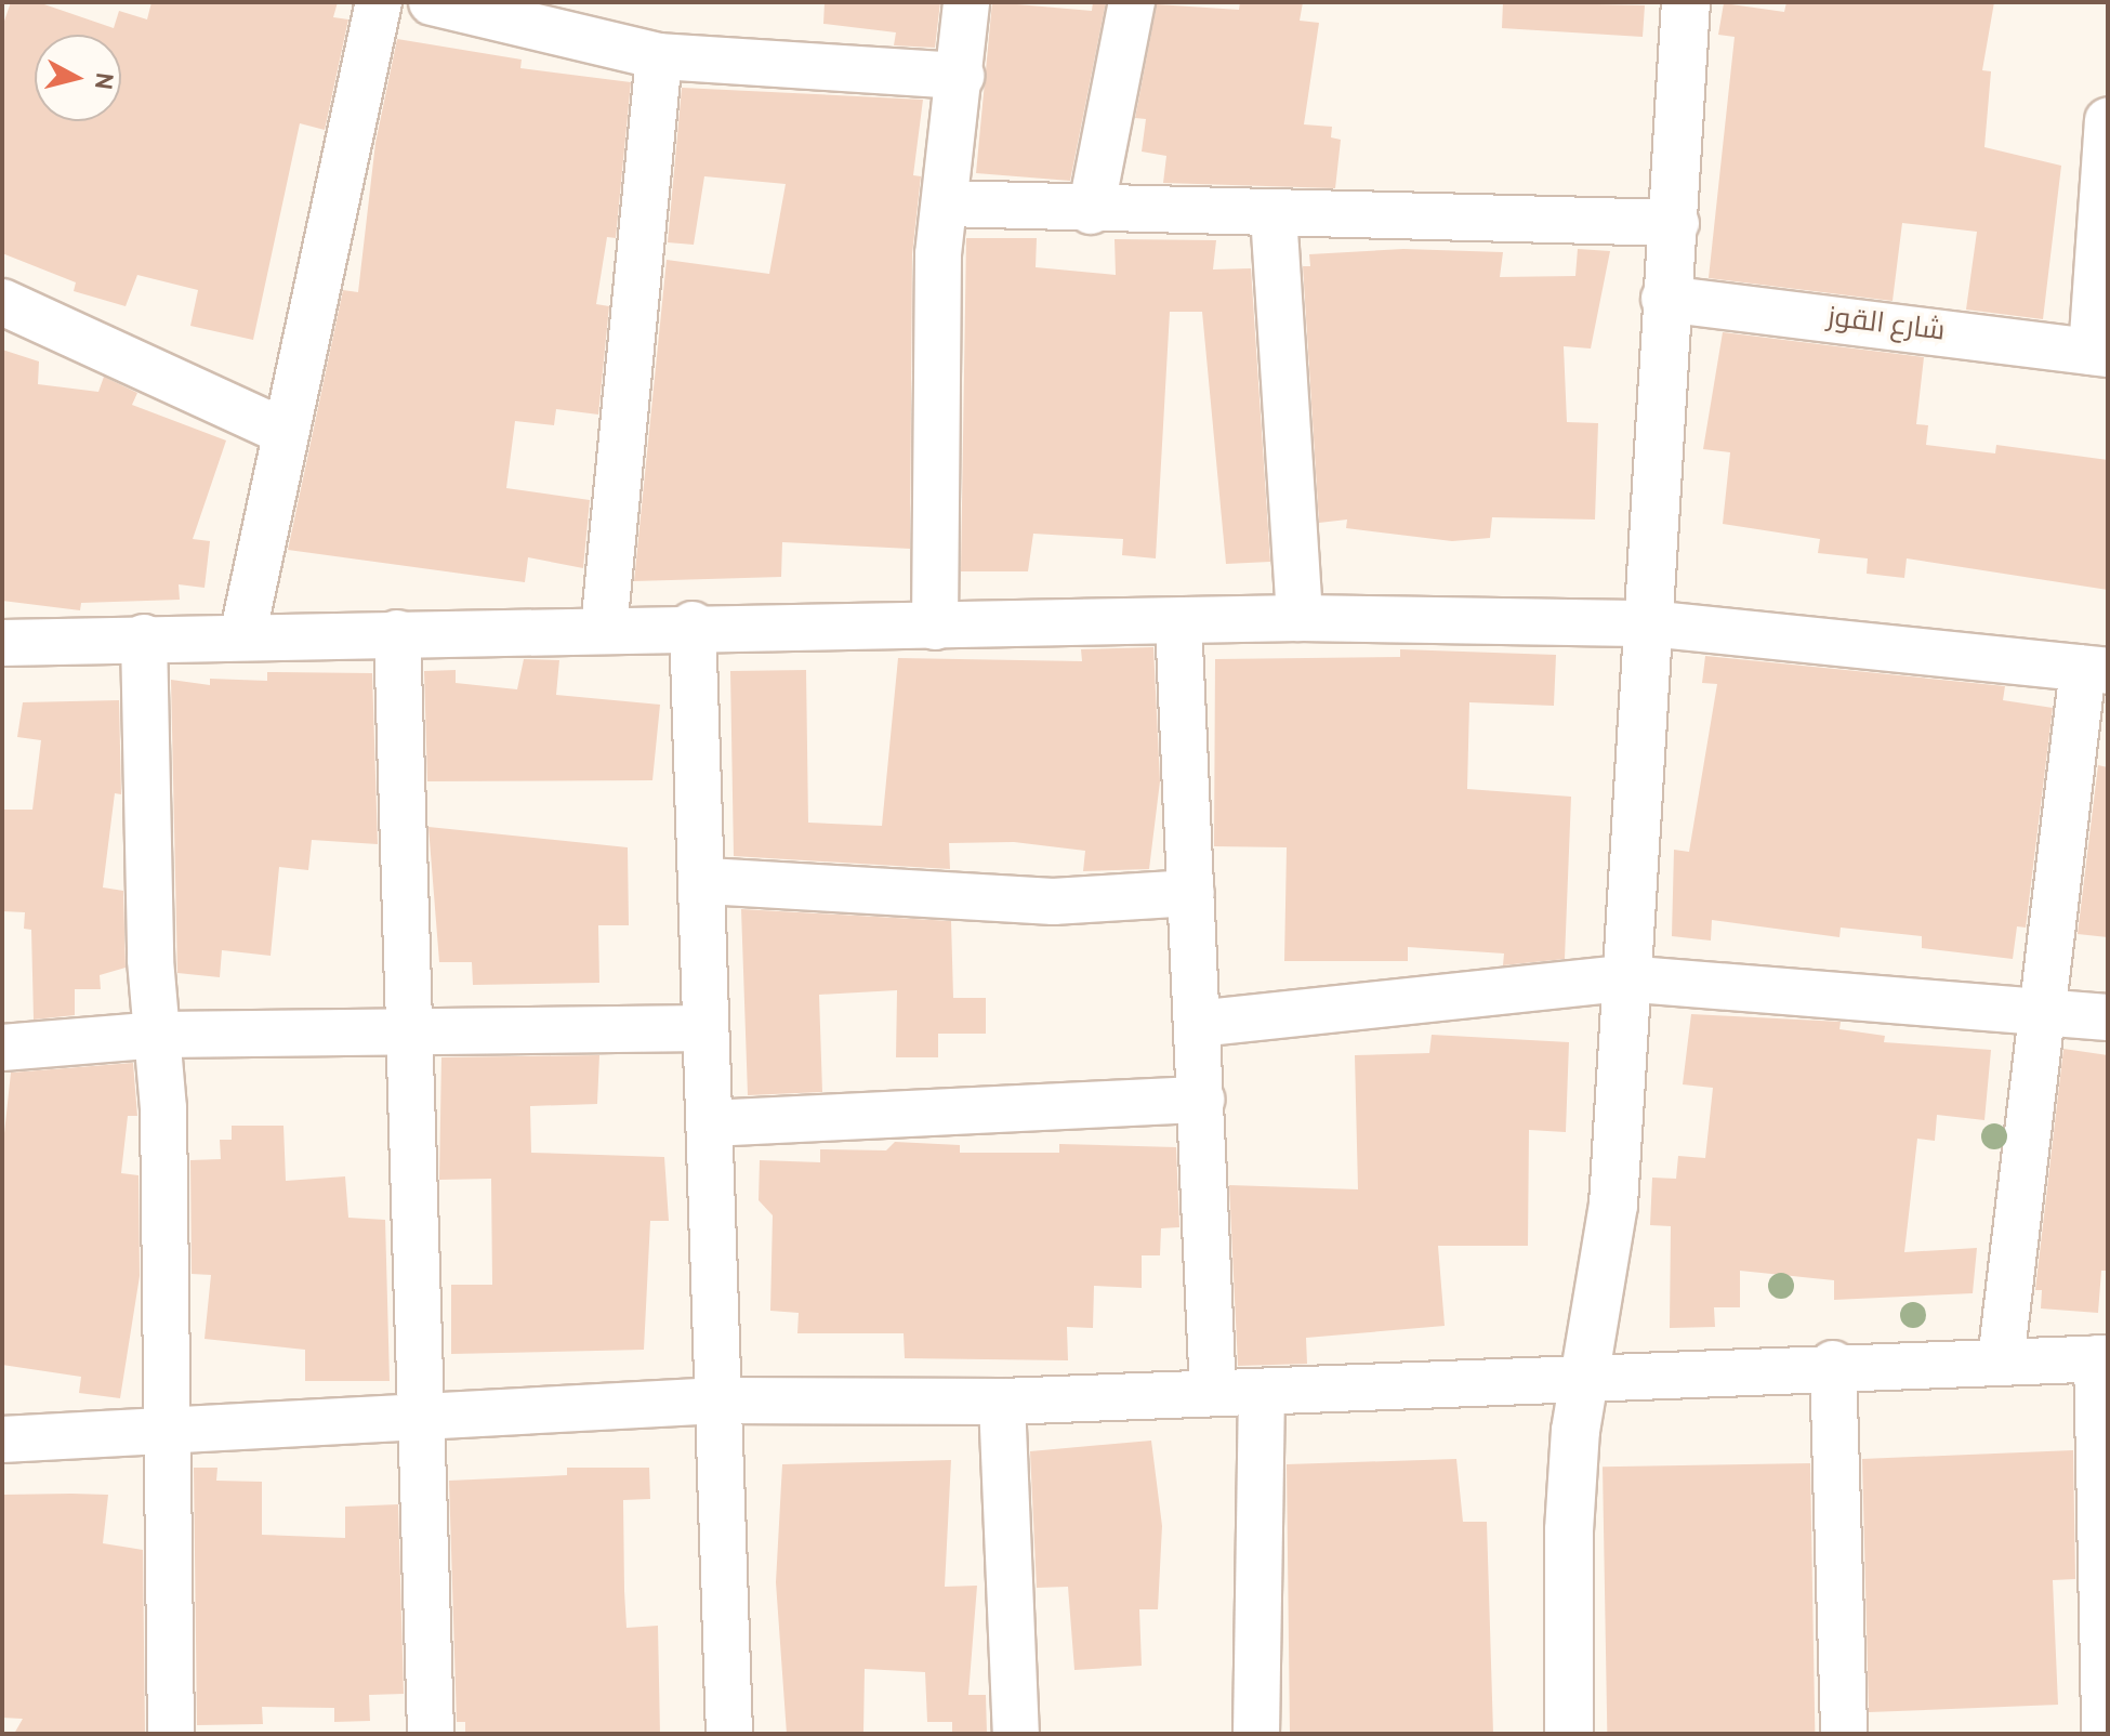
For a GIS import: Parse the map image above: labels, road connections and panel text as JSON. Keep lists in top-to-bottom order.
{
  "streets": {
    "street": ["شارع القوز"]
  },
  "north": "right"
}
